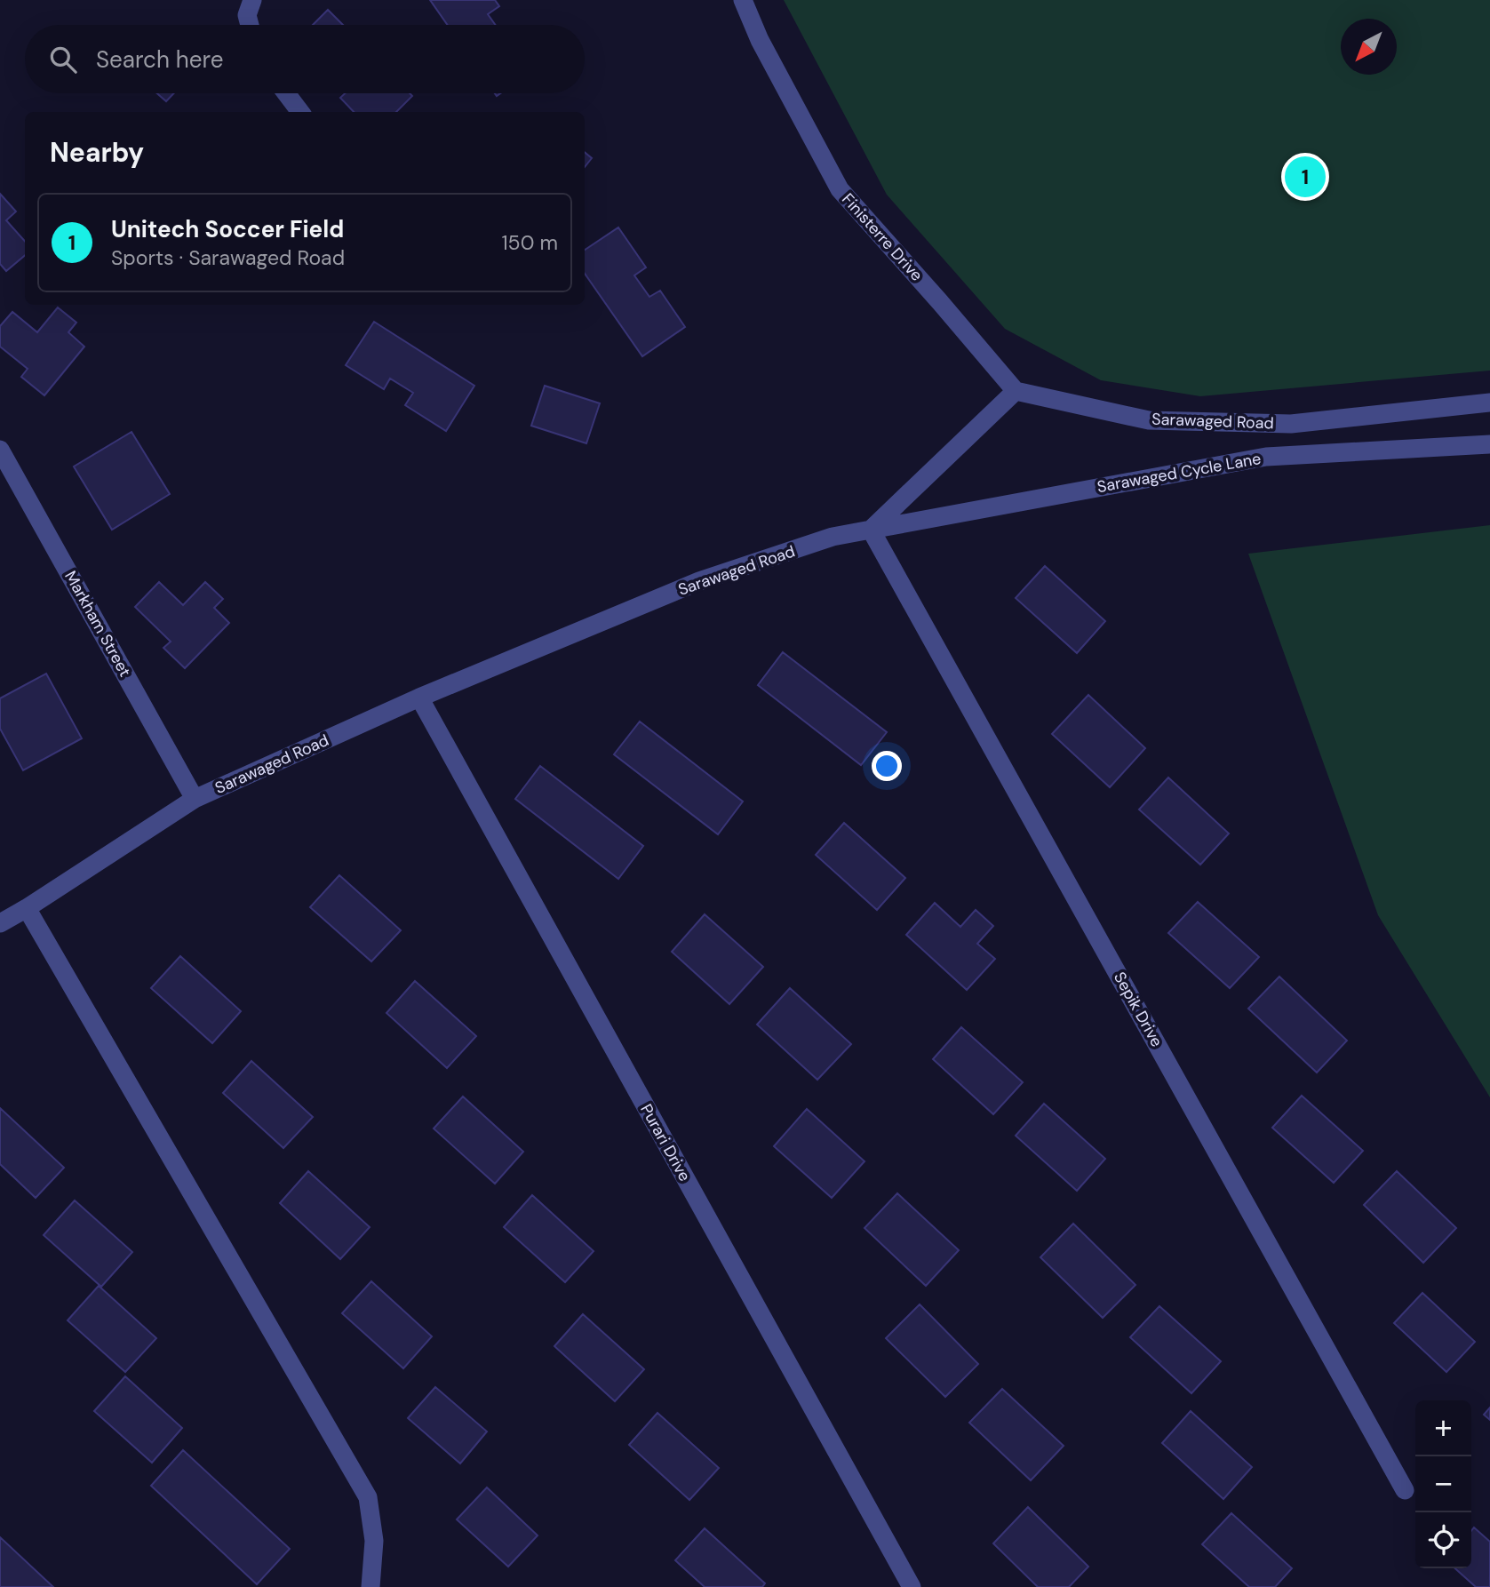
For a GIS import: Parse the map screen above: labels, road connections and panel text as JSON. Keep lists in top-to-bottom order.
{
  "streets": {
    "street": [
      "Finisterre Drive",
      "Sarawaged Road",
      "Sarawaged Cycle Lane",
      "Markham Street",
      "Purari Drive"
    ]
  },
  "crossings": [
    ["Finisterre Drive", "Sarawaged Road"],
    ["Sarawaged Road", "Sarawaged Cycle Lane"],
    ["Sarawaged Road", "Markham Street"],
    ["Sarawaged Road", "Purari Drive"]
  ],
  "north": "bottom left",
  "page": {
    "search": "Search here",
    "heading": "Nearby",
    "pins": "1",
    "list": [
      {
        "mark": "1",
        "name": "Unitech Soccer Field",
        "note": "Sports · Sarawaged Road",
        "value": "150 m"
      }
    ],
    "map_buttons": ["+", "−"]
  }
}
